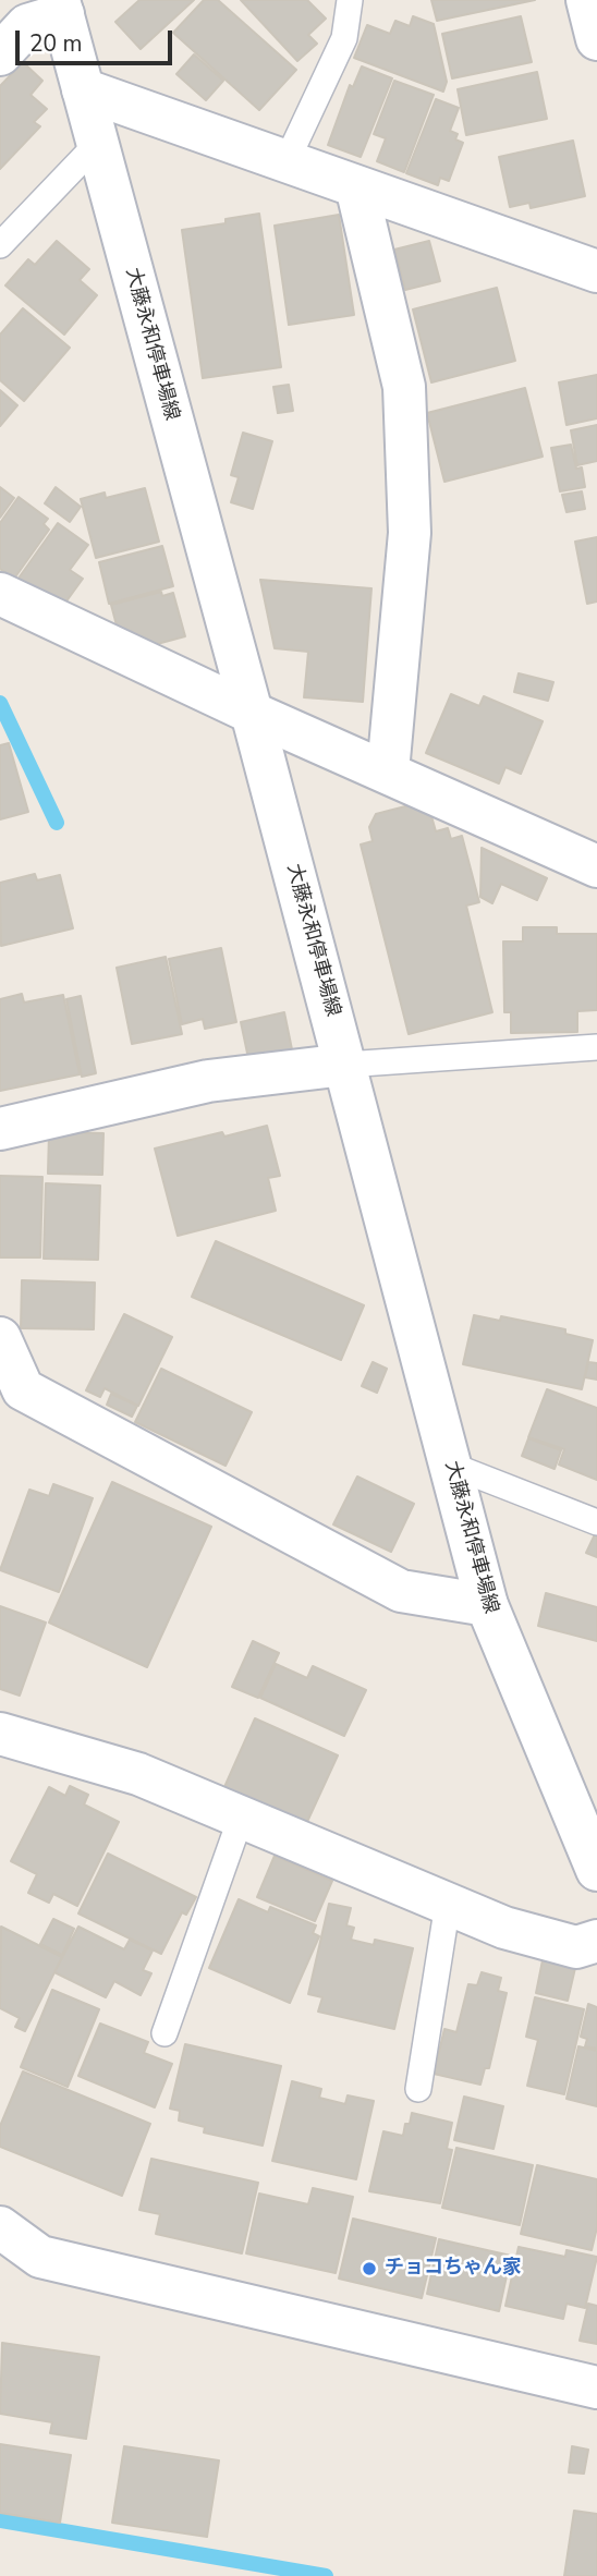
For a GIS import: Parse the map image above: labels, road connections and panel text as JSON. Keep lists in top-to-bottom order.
{
  "streets": {
    "street": ["大藤永和停車場線"]
  },
  "places": ["チョコちゃん家"],
  "scale_bar": "20 m"
}
